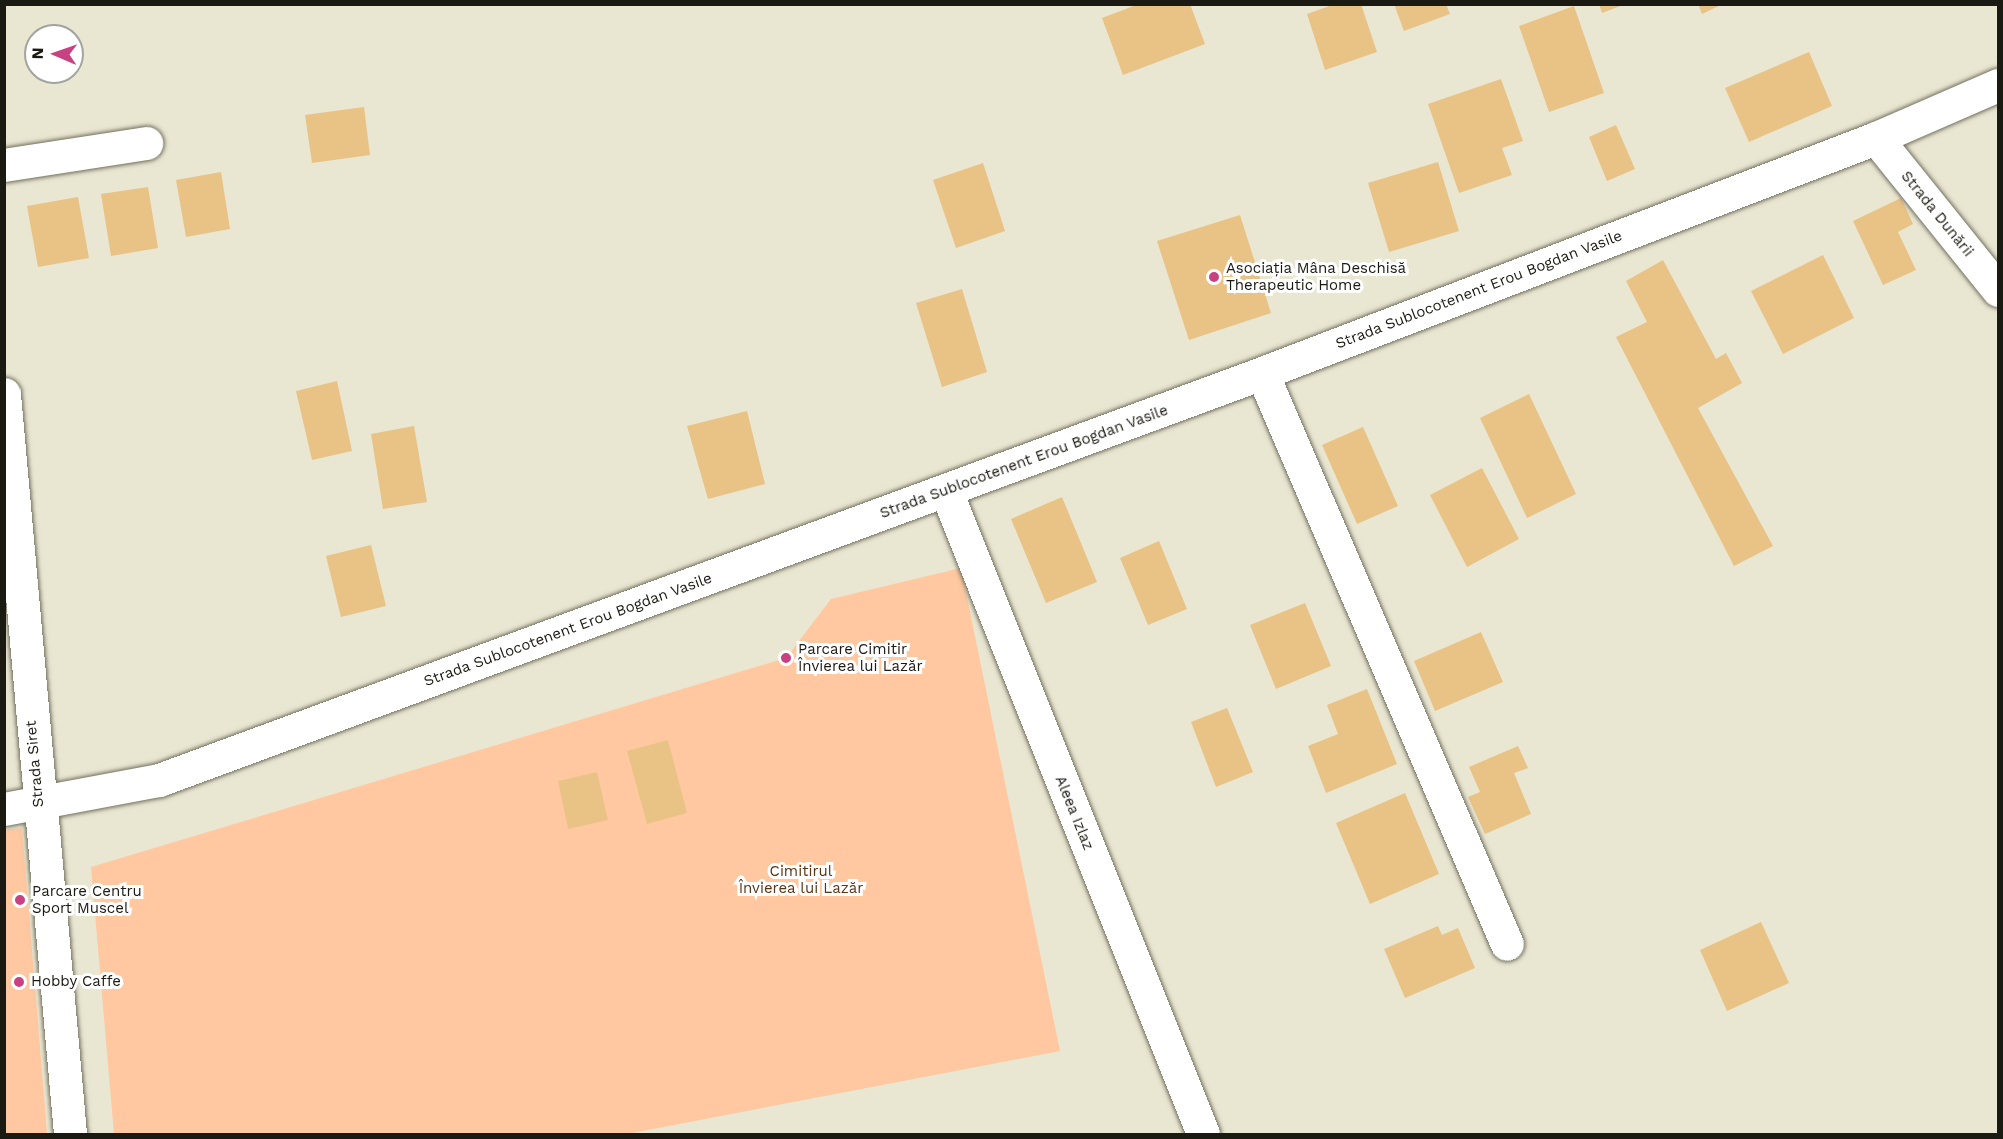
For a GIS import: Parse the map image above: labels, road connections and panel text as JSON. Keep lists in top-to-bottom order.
{
  "streets": {
    "street": [
      "Strada Dunării",
      "Strada Sublocotenent Erou Bogdan Vasile",
      "Strada Siret",
      "Aleea Izlaz"
    ]
  },
  "crossings": [
    ["Strada Dunării", "Strada Sublocotenent Erou Bogdan Vasile"],
    ["Strada Sublocotenent Erou Bogdan Vasile", "Strada Siret"],
    ["Strada Sublocotenent Erou Bogdan Vasile", "Aleea Izlaz"]
  ],
  "parks": ["Cimitirul Învierea lui Lazăr"],
  "places": [
    "Asociația Mâna Deschisă Therapeutic Home",
    "Parcare Cimitir Învierea lui Lazăr",
    "Parcare Centru Sport Muscel",
    "Hobby Caffe"
  ],
  "north": "left"
}
